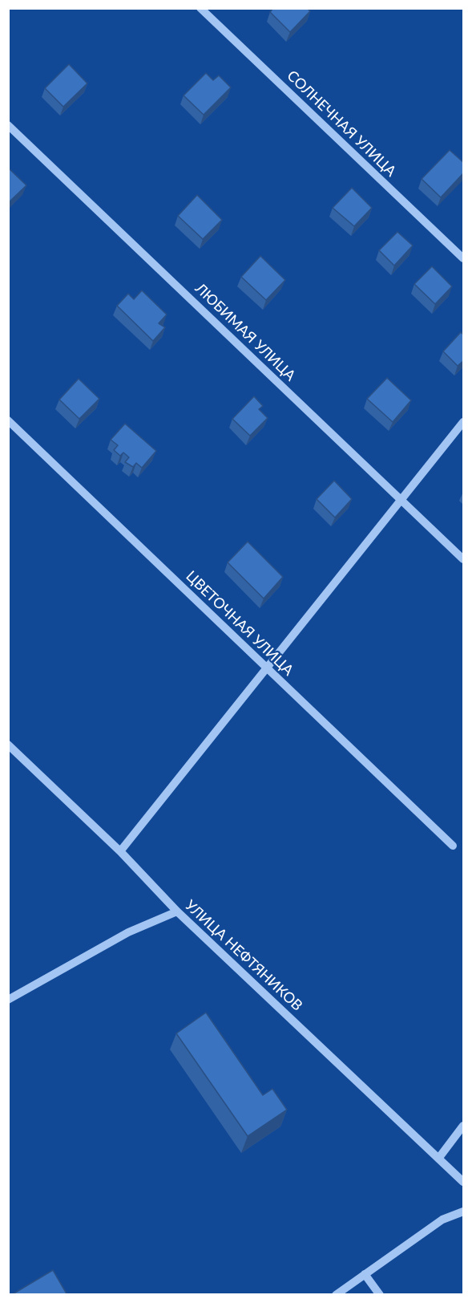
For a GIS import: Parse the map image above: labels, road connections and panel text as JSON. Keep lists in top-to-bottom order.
{
  "streets": {
    "street": [
      "СОЛНЕЧНАЯ УЛИЦА",
      "ЛЮБИМАЯ УЛИЦА",
      "ЦВЕТОЧНАЯ УЛИЦА",
      "УЛИЦА НЕФТЯНИКОВ"
    ]
  }
}
